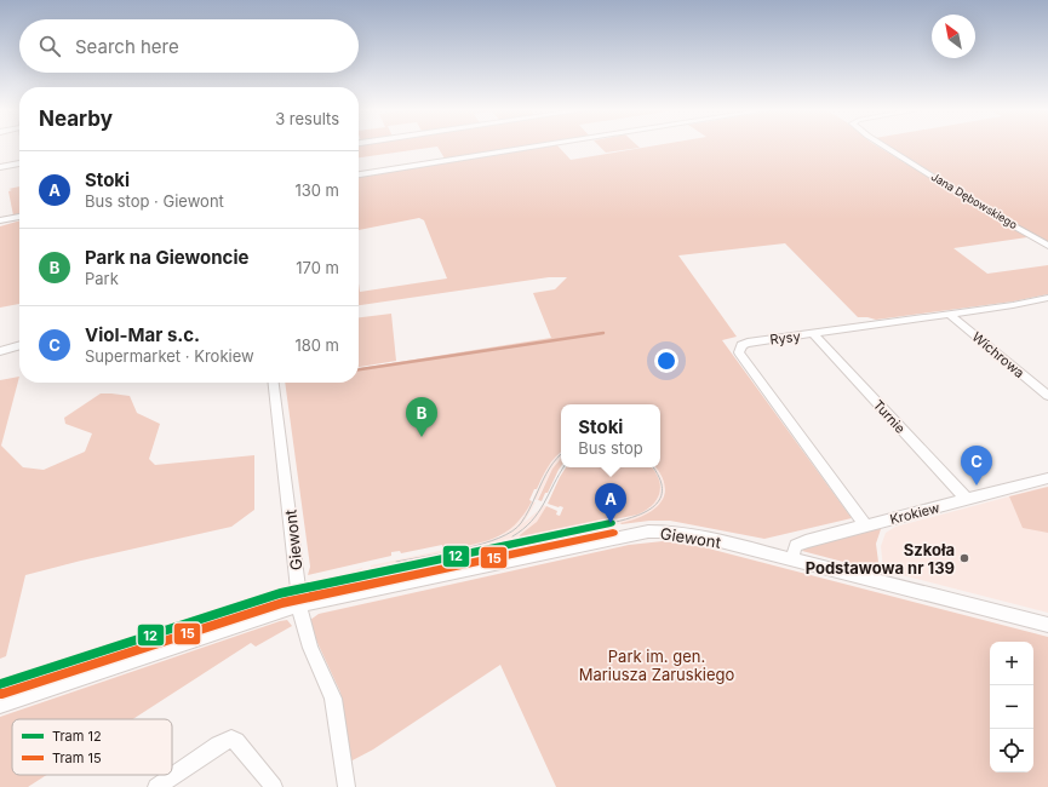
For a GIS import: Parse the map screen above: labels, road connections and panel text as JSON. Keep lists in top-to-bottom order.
{
  "streets": {
    "street": [
      "Jana Dębowskiego",
      "Rysy",
      "Wichrowa",
      "Turnie",
      "Krokiew",
      "Giewont"
    ]
  },
  "crossings": [
    ["Rysy", "Wichrowa"],
    ["Rysy", "Turnie"],
    ["Rysy", "Krokiew"],
    ["Turnie", "Krokiew"],
    ["Krokiew", "Giewont"]
  ],
  "parks": ["Park im. gen. Mariusza Zaruskiego"],
  "places": ["Szkoła Podstawowa nr 139"],
  "lines": ["tram line 12", "tram line 15"],
  "legend": ["Tram 12", "Tram 15"],
  "north": "top left",
  "page": {
    "search": "Search here",
    "heading": ["Nearby", "3 results"],
    "list": [
      {
        "mark": "A",
        "name": "Stoki",
        "note": "Bus stop · Giewont",
        "value": "130 m"
      },
      {
        "mark": "B",
        "name": "Park na Giewoncie",
        "note": "Park",
        "value": "170 m"
      },
      {
        "mark": "C",
        "name": "Viol-Mar s.c.",
        "note": "Supermarket · Krokiew",
        "value": "180 m"
      }
    ],
    "pins": ["B", "C", "A"],
    "popup": ["Stoki", "Bus stop"],
    "map_buttons": ["+", "−"]
  }
}
